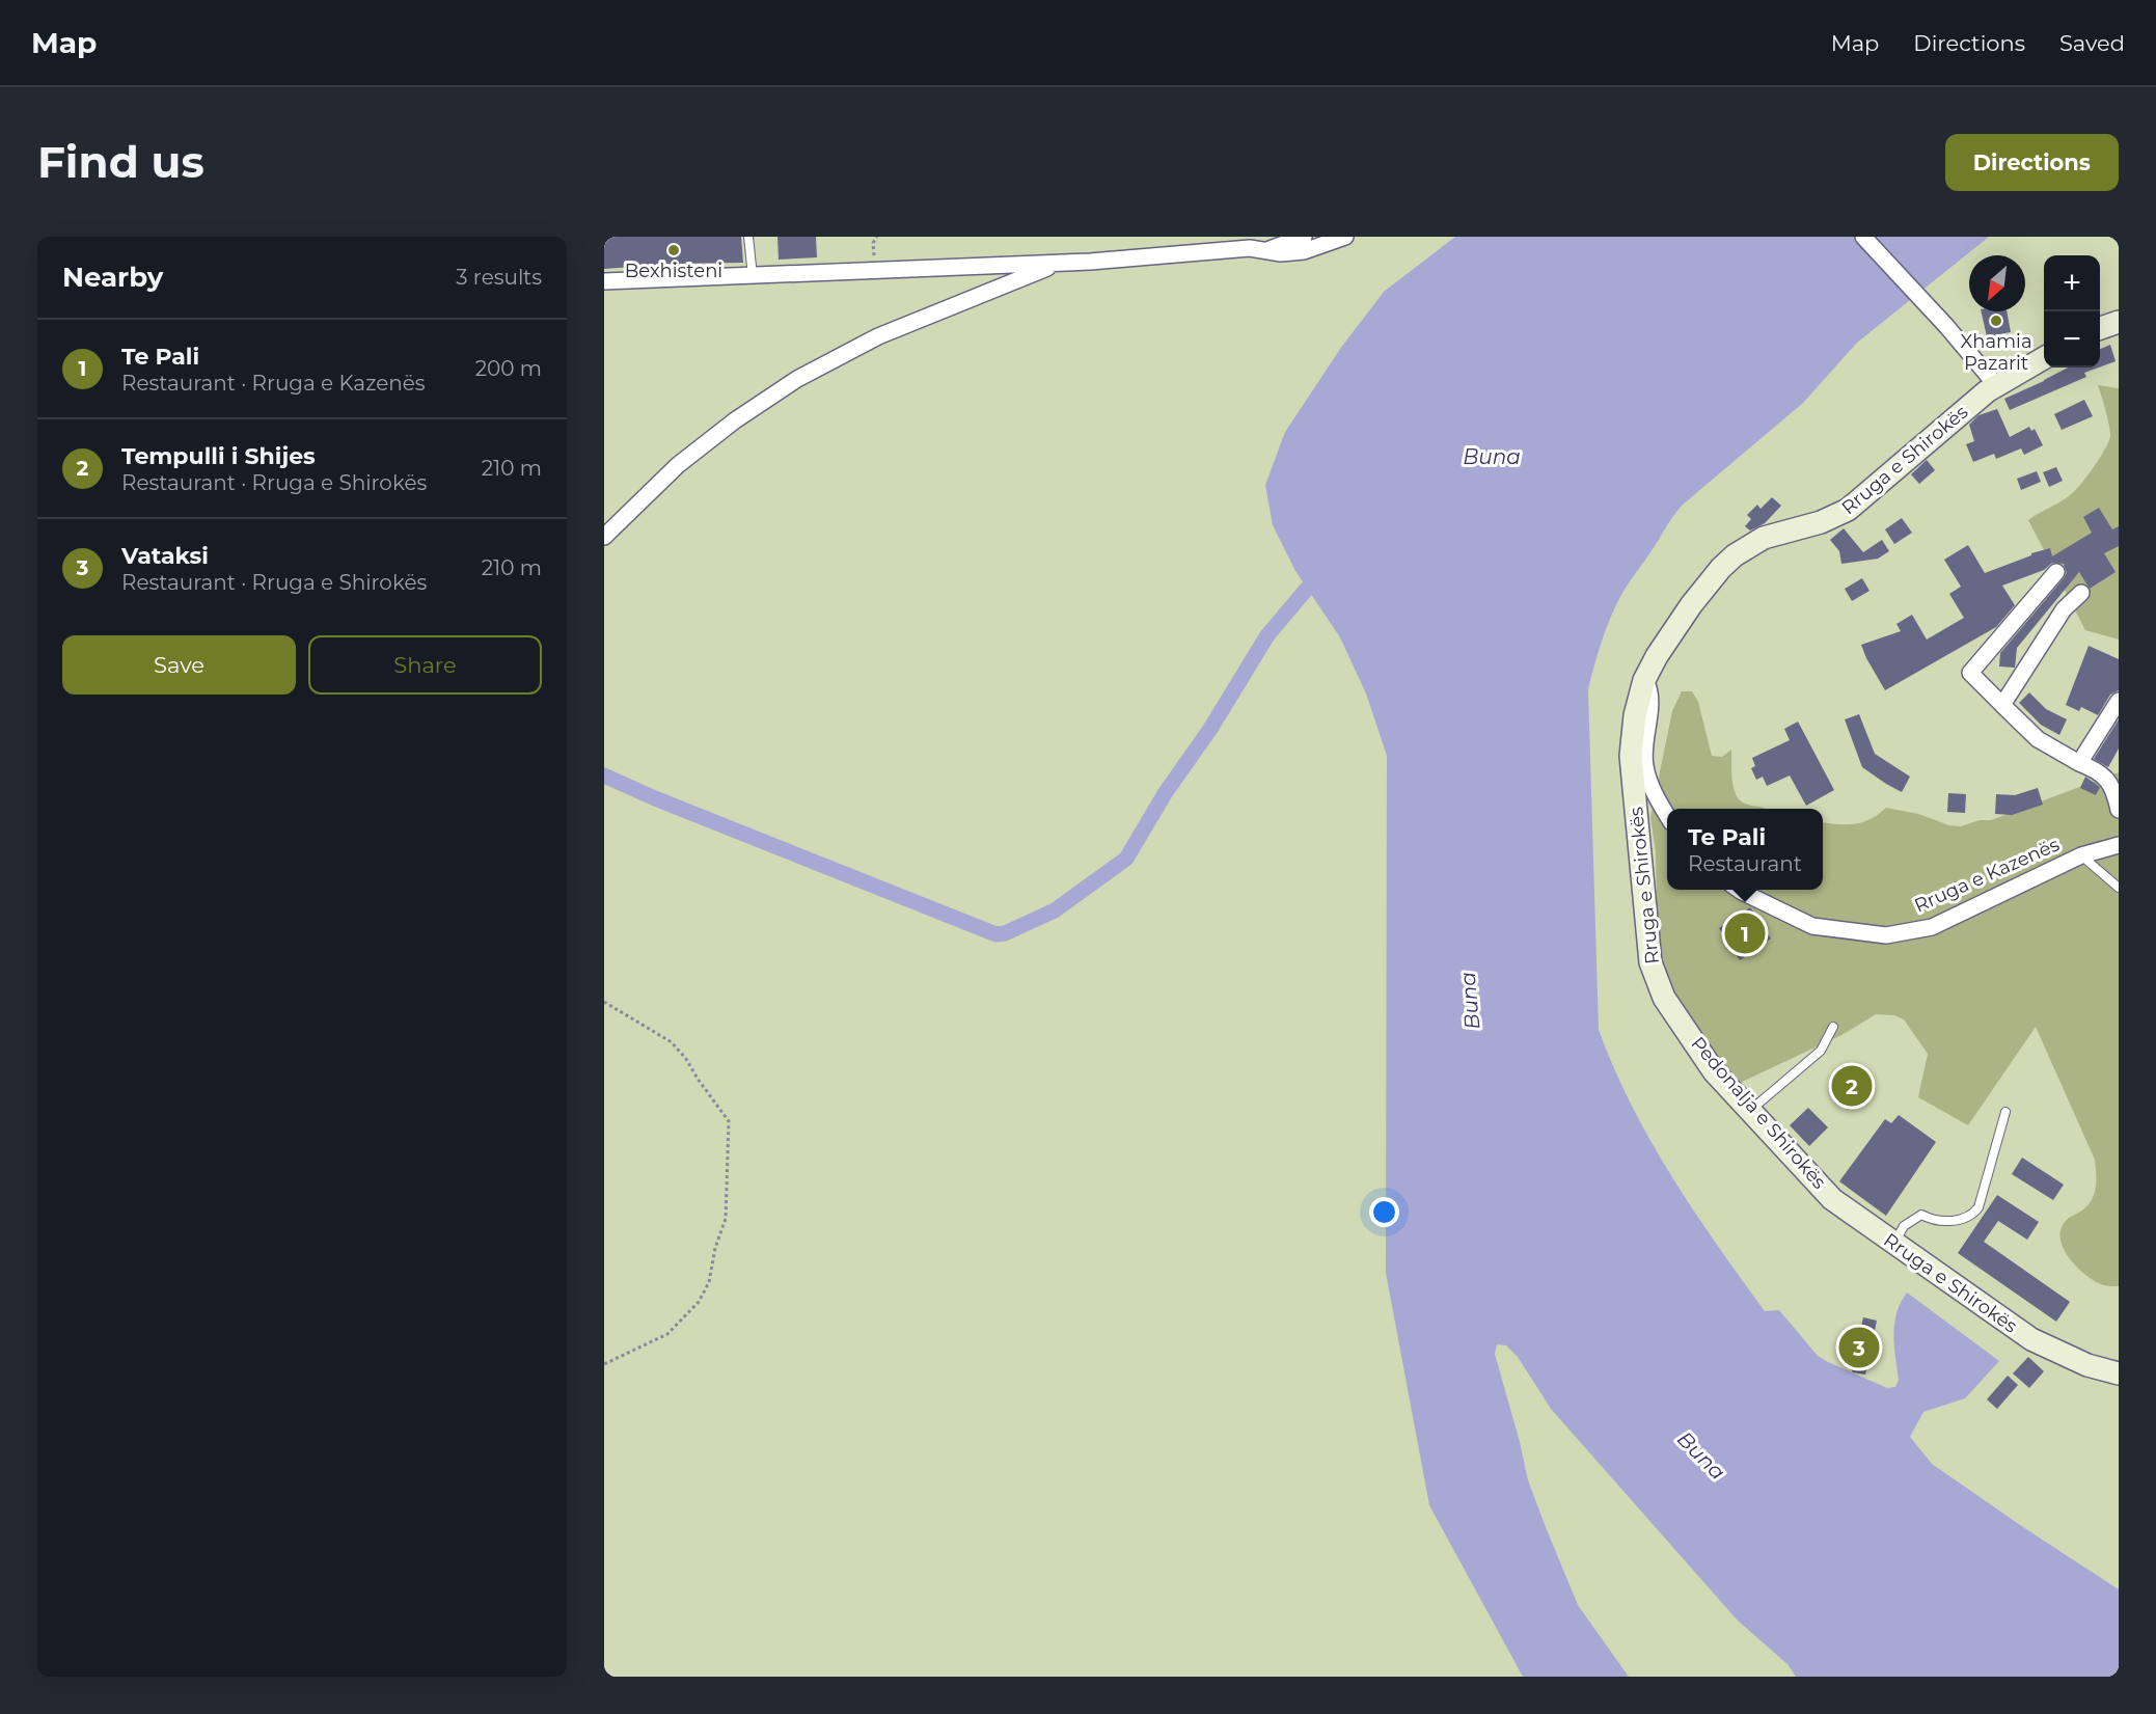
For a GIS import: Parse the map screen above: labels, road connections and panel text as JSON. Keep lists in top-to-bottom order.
{
  "streets": {
    "main road": ["Rruga e Shirokës"],
    "street": ["Rruga e Kazenës"]
  },
  "water": ["Buna"],
  "places": ["Bexhisteni", "Xhamia Pazarit"],
  "north": "bottom left",
  "page": {
    "header": "Map",
    "nav": ["Map", "Directions", "Saved"],
    "buttons": [
      "Directions",
      ["Save", "Share"]
    ],
    "title": "Find us",
    "heading": ["Nearby", "3 results"],
    "map_buttons": ["+", "−"],
    "list": [
      {
        "mark": "1",
        "name": "Te Pali",
        "note": "Restaurant · Rruga e Kazenës",
        "value": "200 m"
      },
      {
        "mark": "2",
        "name": "Tempulli i Shijes",
        "note": "Restaurant · Rruga e Shirokës",
        "value": "210 m"
      },
      {
        "mark": "3",
        "name": "Vataksi",
        "note": "Restaurant · Rruga e Shirokës",
        "value": "210 m"
      }
    ],
    "popup": ["Te Pali", "Restaurant"],
    "pins": ["1", "2", "3"]
  }
}
